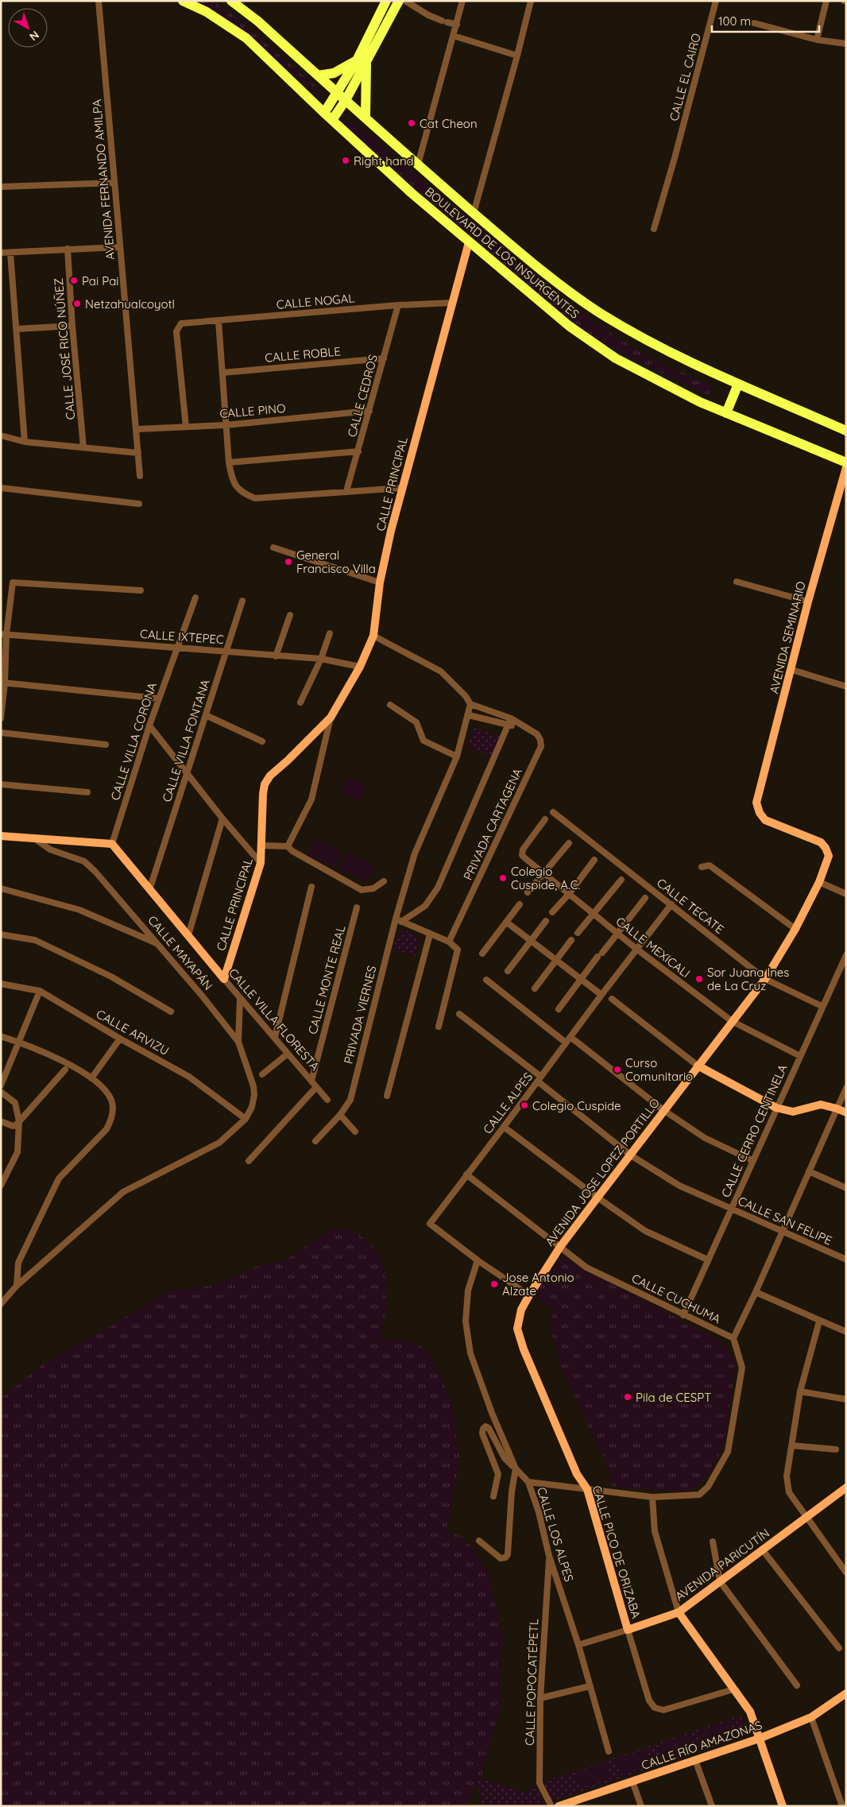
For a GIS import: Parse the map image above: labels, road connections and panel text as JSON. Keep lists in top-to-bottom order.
{
  "streets": {
    "main road": ["BOULEVARD DE LOS INSURGENTES"],
    "street": [
      "CALLE EL CAIRO",
      "AVENIDA FERNANDO AMILPA",
      "CALLE NOGAL",
      "CALLE JOSÉ RICO NÚÑEZ",
      "CALLE ROBLE",
      "CALLE CEDROS",
      "CALLE PINO",
      "CALLE PRINCIPAL",
      "CALLE IXTEPEC",
      "AVENIDA SEMINARIO",
      "CALLE VILLA FONTANA",
      "CALLE VILLA CORONA",
      "PRIVADA CARTAGENA",
      "CALLE TECATE",
      "CALLE MEXICALI",
      "CALLE MAYAPÁN",
      "CALLE MONTE REAL",
      "PRIVADA VIERNES",
      "CALLE VILLA FLORESTA",
      "CALLE ARVIZU",
      "CALLE ALPES",
      "CALLE CERRO CENTINELA",
      "AVENIDA JOSE LOPEZ PORTILLO",
      "CALLE SAN FELIPE",
      "CALLE CUCHUMA",
      "CALLE LOS ALPES",
      "CALLE PICO DE ORIZABA",
      "AVENIDA PARICUTÍN",
      "CALLE POPOCATÉPETL",
      "CALLE RÍO AMAZONAS"
    ]
  },
  "crossings": [
    ["AVENIDA FERNANDO AMILPA", "CALLE PINO"],
    ["BOULEVARD DE LOS INSURGENTES", "CALLE PRINCIPAL"],
    ["CALLE NOGAL", "CALLE CEDROS"],
    ["CALLE NOGAL", "CALLE PINO"],
    ["CALLE NOGAL", "CALLE PRINCIPAL"],
    ["CALLE ROBLE", "CALLE CEDROS"],
    ["CALLE CEDROS", "CALLE PINO"],
    ["CALLE PRINCIPAL", "CALLE IXTEPEC"],
    ["CALLE PRINCIPAL", "CALLE VILLA FLORESTA"],
    ["CALLE IXTEPEC", "CALLE VILLA FONTANA"],
    ["CALLE IXTEPEC", "CALLE VILLA CORONA"],
    ["AVENIDA SEMINARIO", "AVENIDA JOSE LOPEZ PORTILLO"],
    ["CALLE VILLA FONTANA", "CALLE VILLA FLORESTA"],
    ["CALLE VILLA CORONA", "CALLE VILLA FLORESTA"],
    ["PRIVADA CARTAGENA", "PRIVADA VIERNES"],
    ["CALLE TECATE", "CALLE ALPES"],
    ["CALLE TECATE", "CALLE CERRO CENTINELA"],
    ["CALLE TECATE", "AVENIDA JOSE LOPEZ PORTILLO"],
    ["CALLE MEXICALI", "CALLE ALPES"],
    ["CALLE MEXICALI", "CALLE CERRO CENTINELA"],
    ["CALLE MEXICALI", "AVENIDA JOSE LOPEZ PORTILLO"],
    ["CALLE MAYAPÁN", "CALLE ARVIZU"],
    ["CALLE MONTE REAL", "CALLE VILLA FLORESTA"],
    ["CALLE ALPES", "CALLE SAN FELIPE"],
    ["CALLE ALPES", "CALLE CUCHUMA"],
    ["CALLE ALPES", "CALLE LOS ALPES"],
    ["CALLE CERRO CENTINELA", "CALLE SAN FELIPE"],
    ["CALLE CERRO CENTINELA", "CALLE CUCHUMA"],
    ["AVENIDA JOSE LOPEZ PORTILLO", "CALLE SAN FELIPE"],
    ["AVENIDA JOSE LOPEZ PORTILLO", "CALLE CUCHUMA"],
    ["AVENIDA JOSE LOPEZ PORTILLO", "CALLE PICO DE ORIZABA"],
    ["CALLE LOS ALPES", "AVENIDA PARICUTÍN"],
    ["CALLE LOS ALPES", "CALLE POPOCATÉPETL"],
    ["CALLE PICO DE ORIZABA", "AVENIDA PARICUTÍN"]
  ],
  "places": [
    "Cat Cheon",
    "Right hand",
    "Pai Pai",
    "Netzahualcoyotl",
    "General Francisco Villa",
    "Colegio Cuspide, A.C.",
    "Sor Juana Ines de La Cruz",
    "Curso Comunitario",
    "Colegio Cuspide",
    "Jose Antonio Alzate",
    "Pila de CESPT"
  ],
  "scale_bar": "100 m",
  "north": "bottom right"
}
